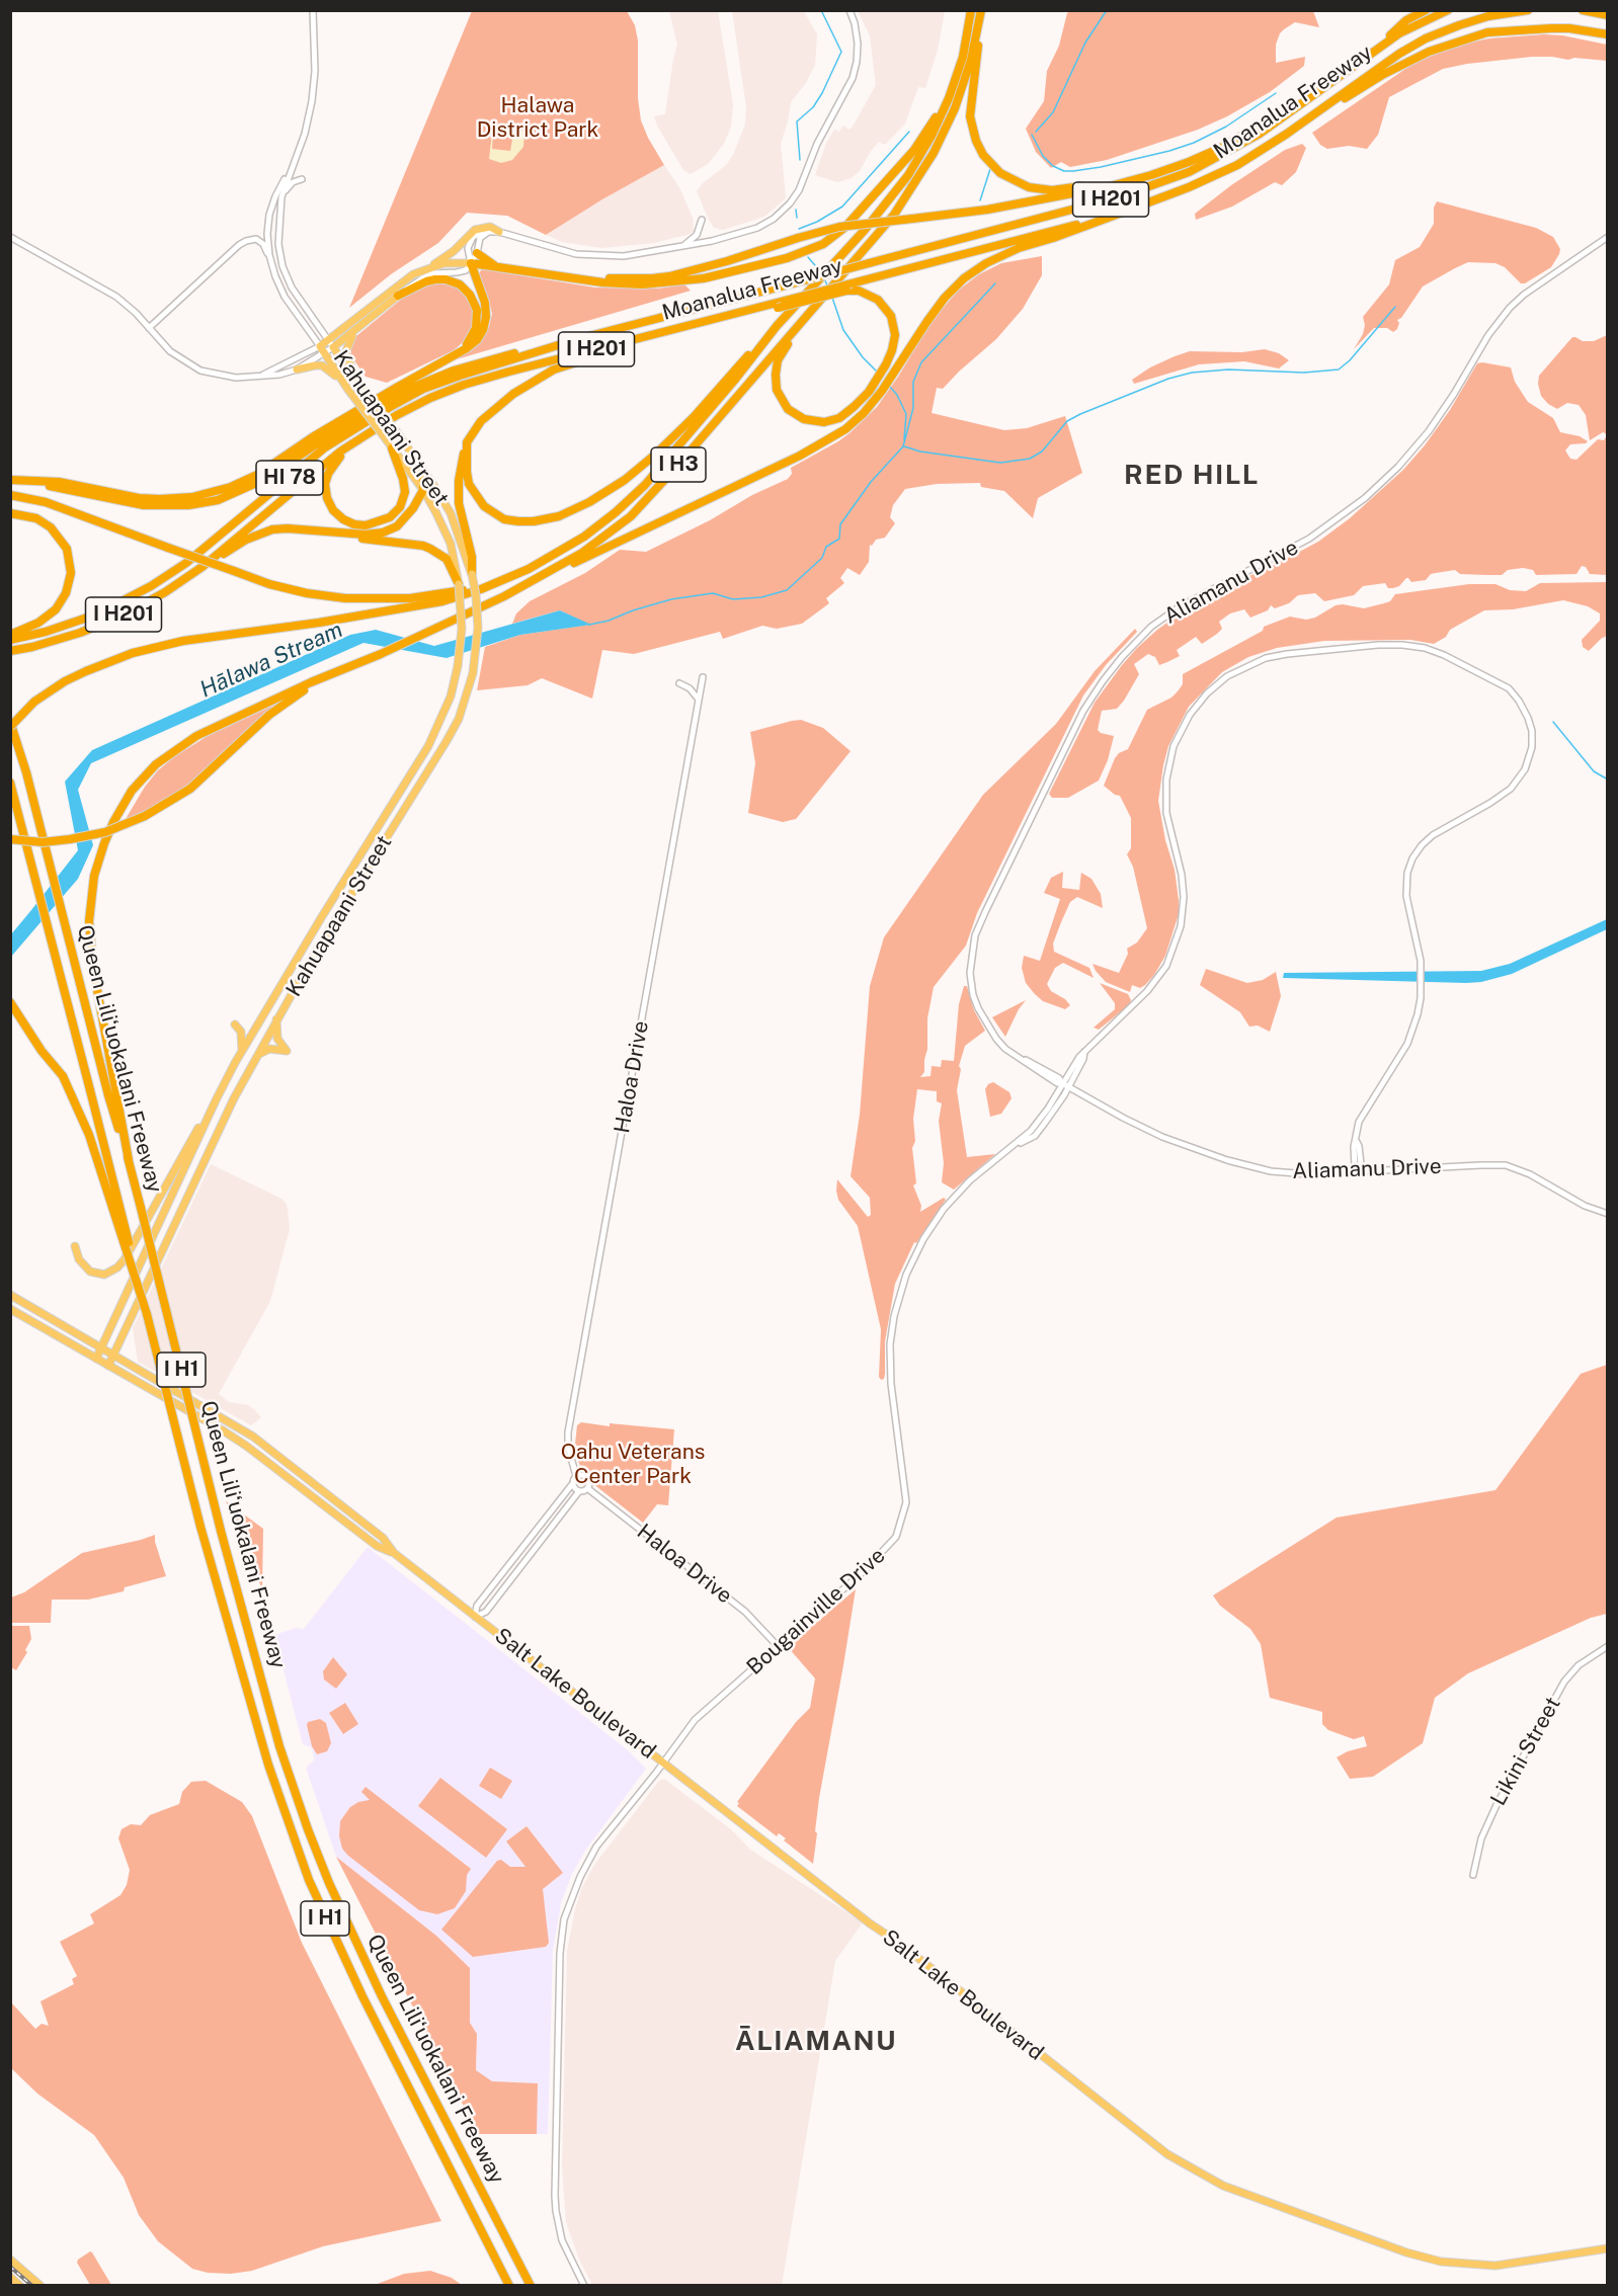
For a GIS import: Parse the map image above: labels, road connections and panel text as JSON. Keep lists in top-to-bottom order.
{
  "streets": {
    "highway": [
      "Moanalua Freeway",
      "I H201",
      "I H3",
      "HI 78",
      "Queen Liliʻuokalani Freeway",
      "I H1"
    ],
    "main road": ["Kahuapaani Street", "Salt Lake Boulevard"],
    "street": [
      "Aliamanu Drive",
      "Haloa Drive",
      "Bougainville Drive",
      "Likini Street"
    ]
  },
  "crossings": [
    ["Kahuapaani Street", "Salt Lake Boulevard"],
    ["Aliamanu Drive", "Bougainville Drive"],
    ["Haloa Drive", "Bougainville Drive"],
    ["Bougainville Drive", "Salt Lake Boulevard"]
  ],
  "districts": ["RED HILL", "ĀLIAMANU"],
  "water": ["Hālawa Stream"],
  "parks": ["Halawa District Park", "Oahu Veterans Center Park"]
}
